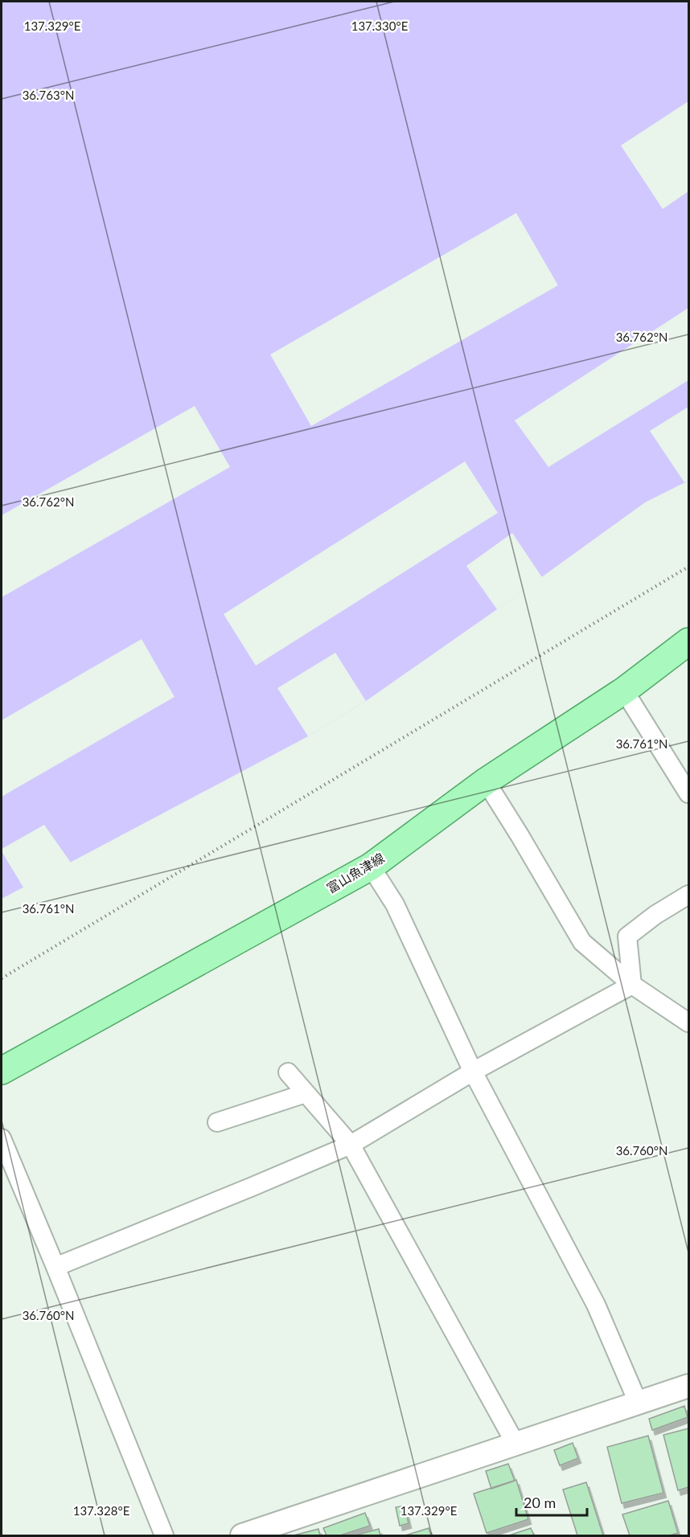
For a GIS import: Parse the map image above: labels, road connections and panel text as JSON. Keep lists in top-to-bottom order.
{
  "streets": {
    "main road": ["富山魚津線"]
  },
  "scale_bar": "20 m",
  "coordinates": [
    "137.329°E",
    "137.330°E",
    "36.763°N",
    "36.762°N",
    "36.761°N",
    "36.760°N",
    "137.328°E"
  ]
}
